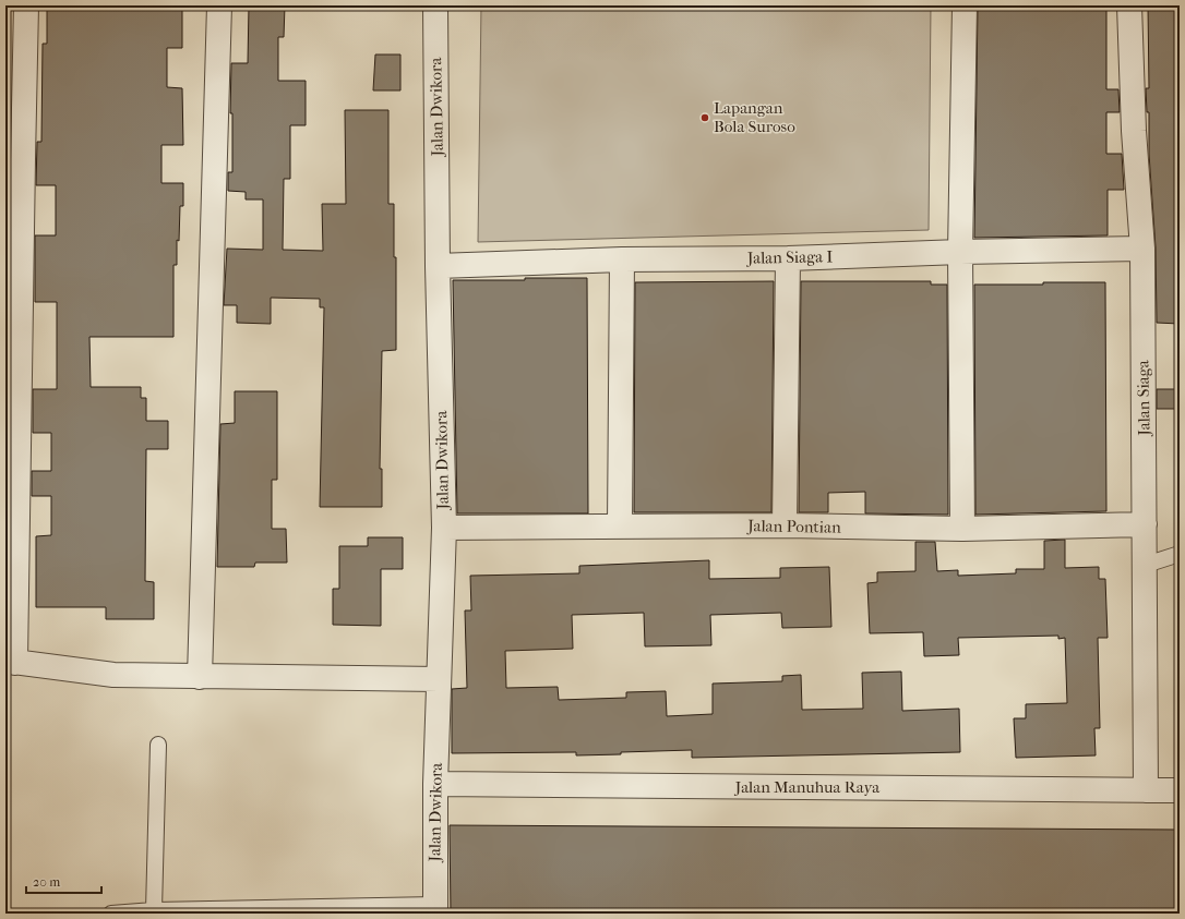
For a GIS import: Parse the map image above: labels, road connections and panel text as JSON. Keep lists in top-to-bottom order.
{
  "streets": {
    "street": [
      "Jalan Dwikora",
      "Jalan Siaga I",
      "Jalan Siaga",
      "Jalan Pontian",
      "Jalan Manuhua Raya"
    ]
  },
  "crossings": [
    ["Jalan Dwikora", "Jalan Siaga I"],
    ["Jalan Dwikora", "Jalan Pontian"],
    ["Jalan Dwikora", "Jalan Manuhua Raya"],
    ["Jalan Siaga I", "Jalan Siaga"],
    ["Jalan Siaga", "Jalan Pontian"],
    ["Jalan Siaga", "Jalan Manuhua Raya"]
  ],
  "places": ["Lapangan Bola Suroso"],
  "scale_bar": "20 m"
}
